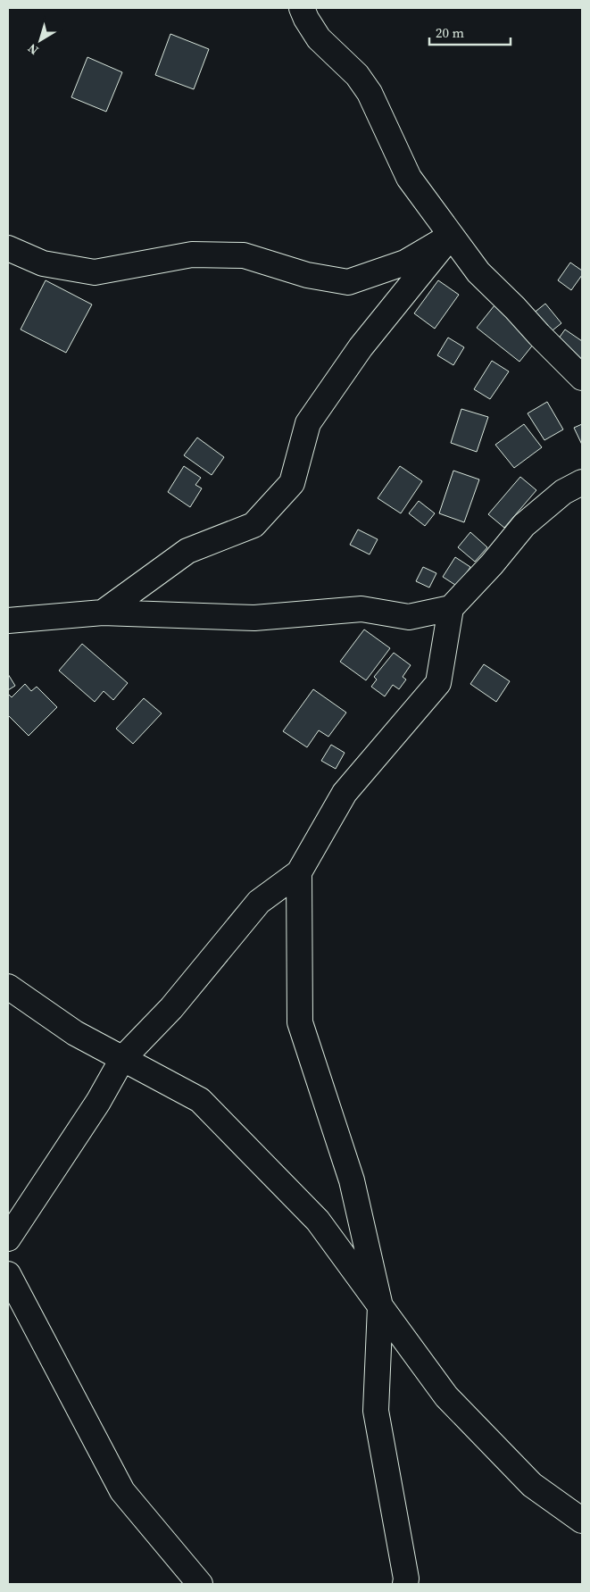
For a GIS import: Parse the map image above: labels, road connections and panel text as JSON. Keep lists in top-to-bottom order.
{
  "scale_bar": "20 m",
  "north": "bottom left"
}
